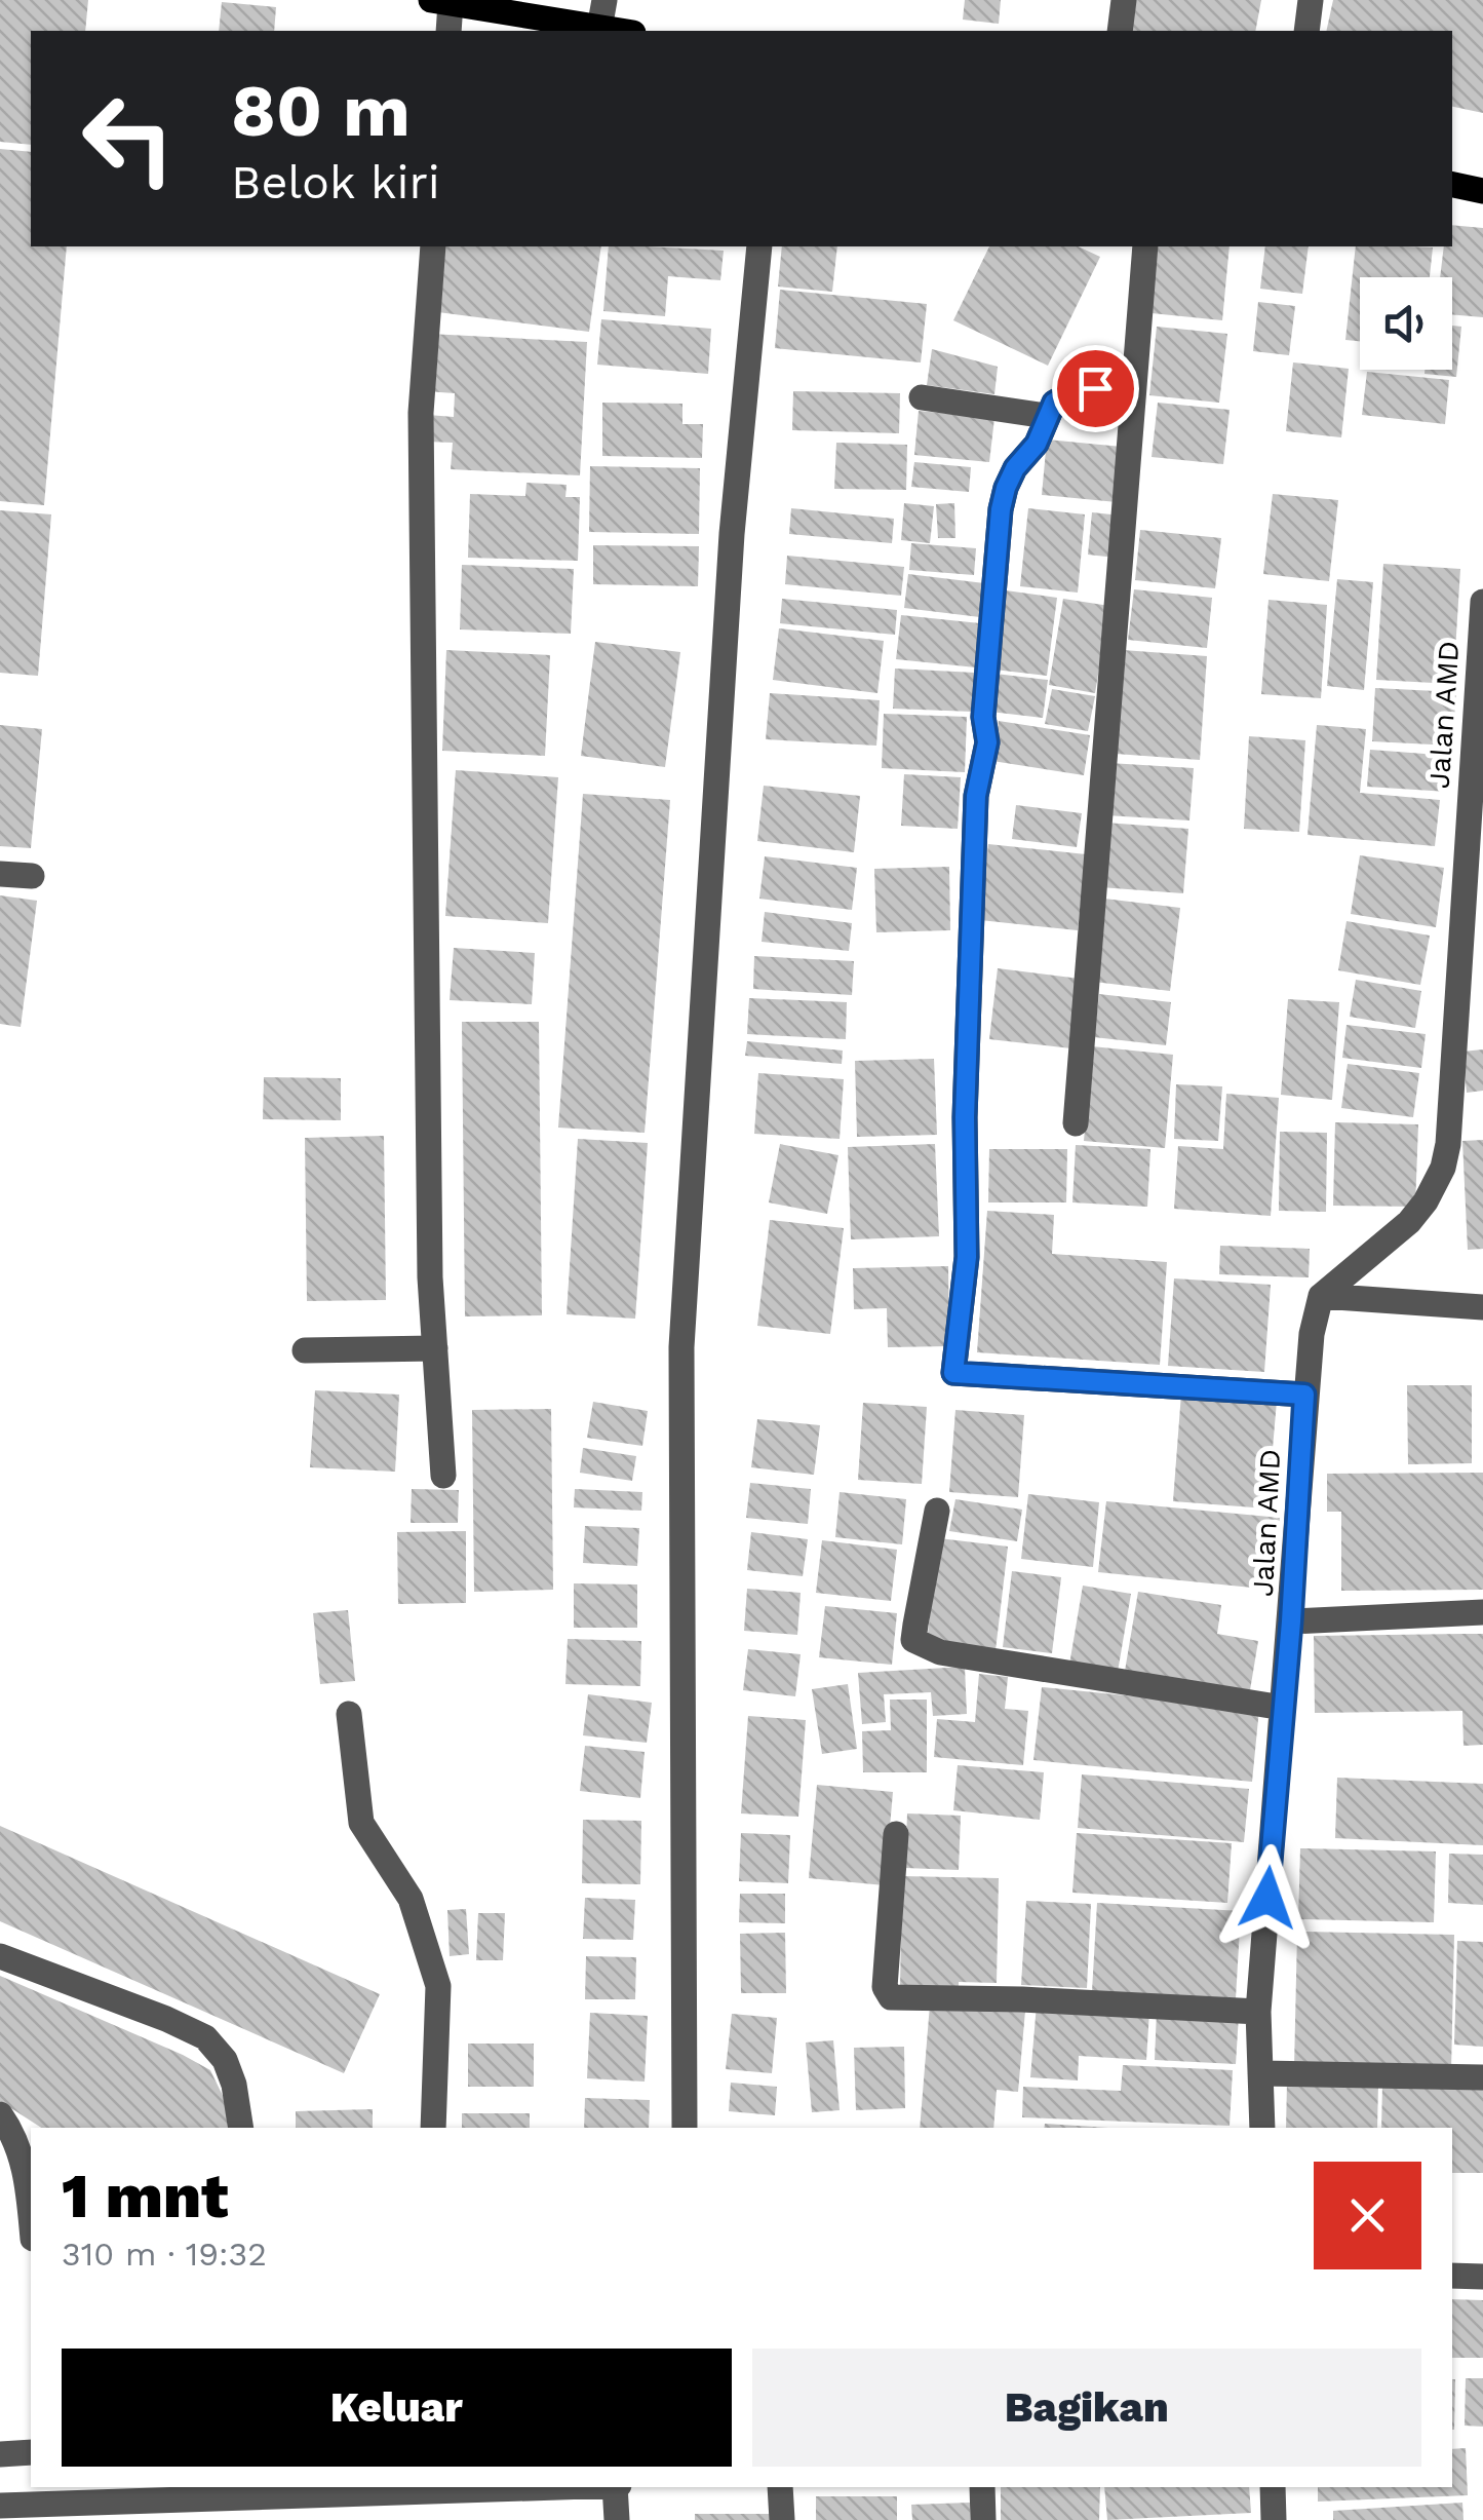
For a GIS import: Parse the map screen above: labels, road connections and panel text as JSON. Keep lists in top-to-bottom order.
{
  "streets": {
    "street": ["Jalan AMD"]
  },
  "page": {
    "turn": ["80 m", "Belok kiri"],
    "heading": ["1 mnt", "310 m · 19:32"],
    "buttons": ["Keluar", "Bagikan"]
  }
}
